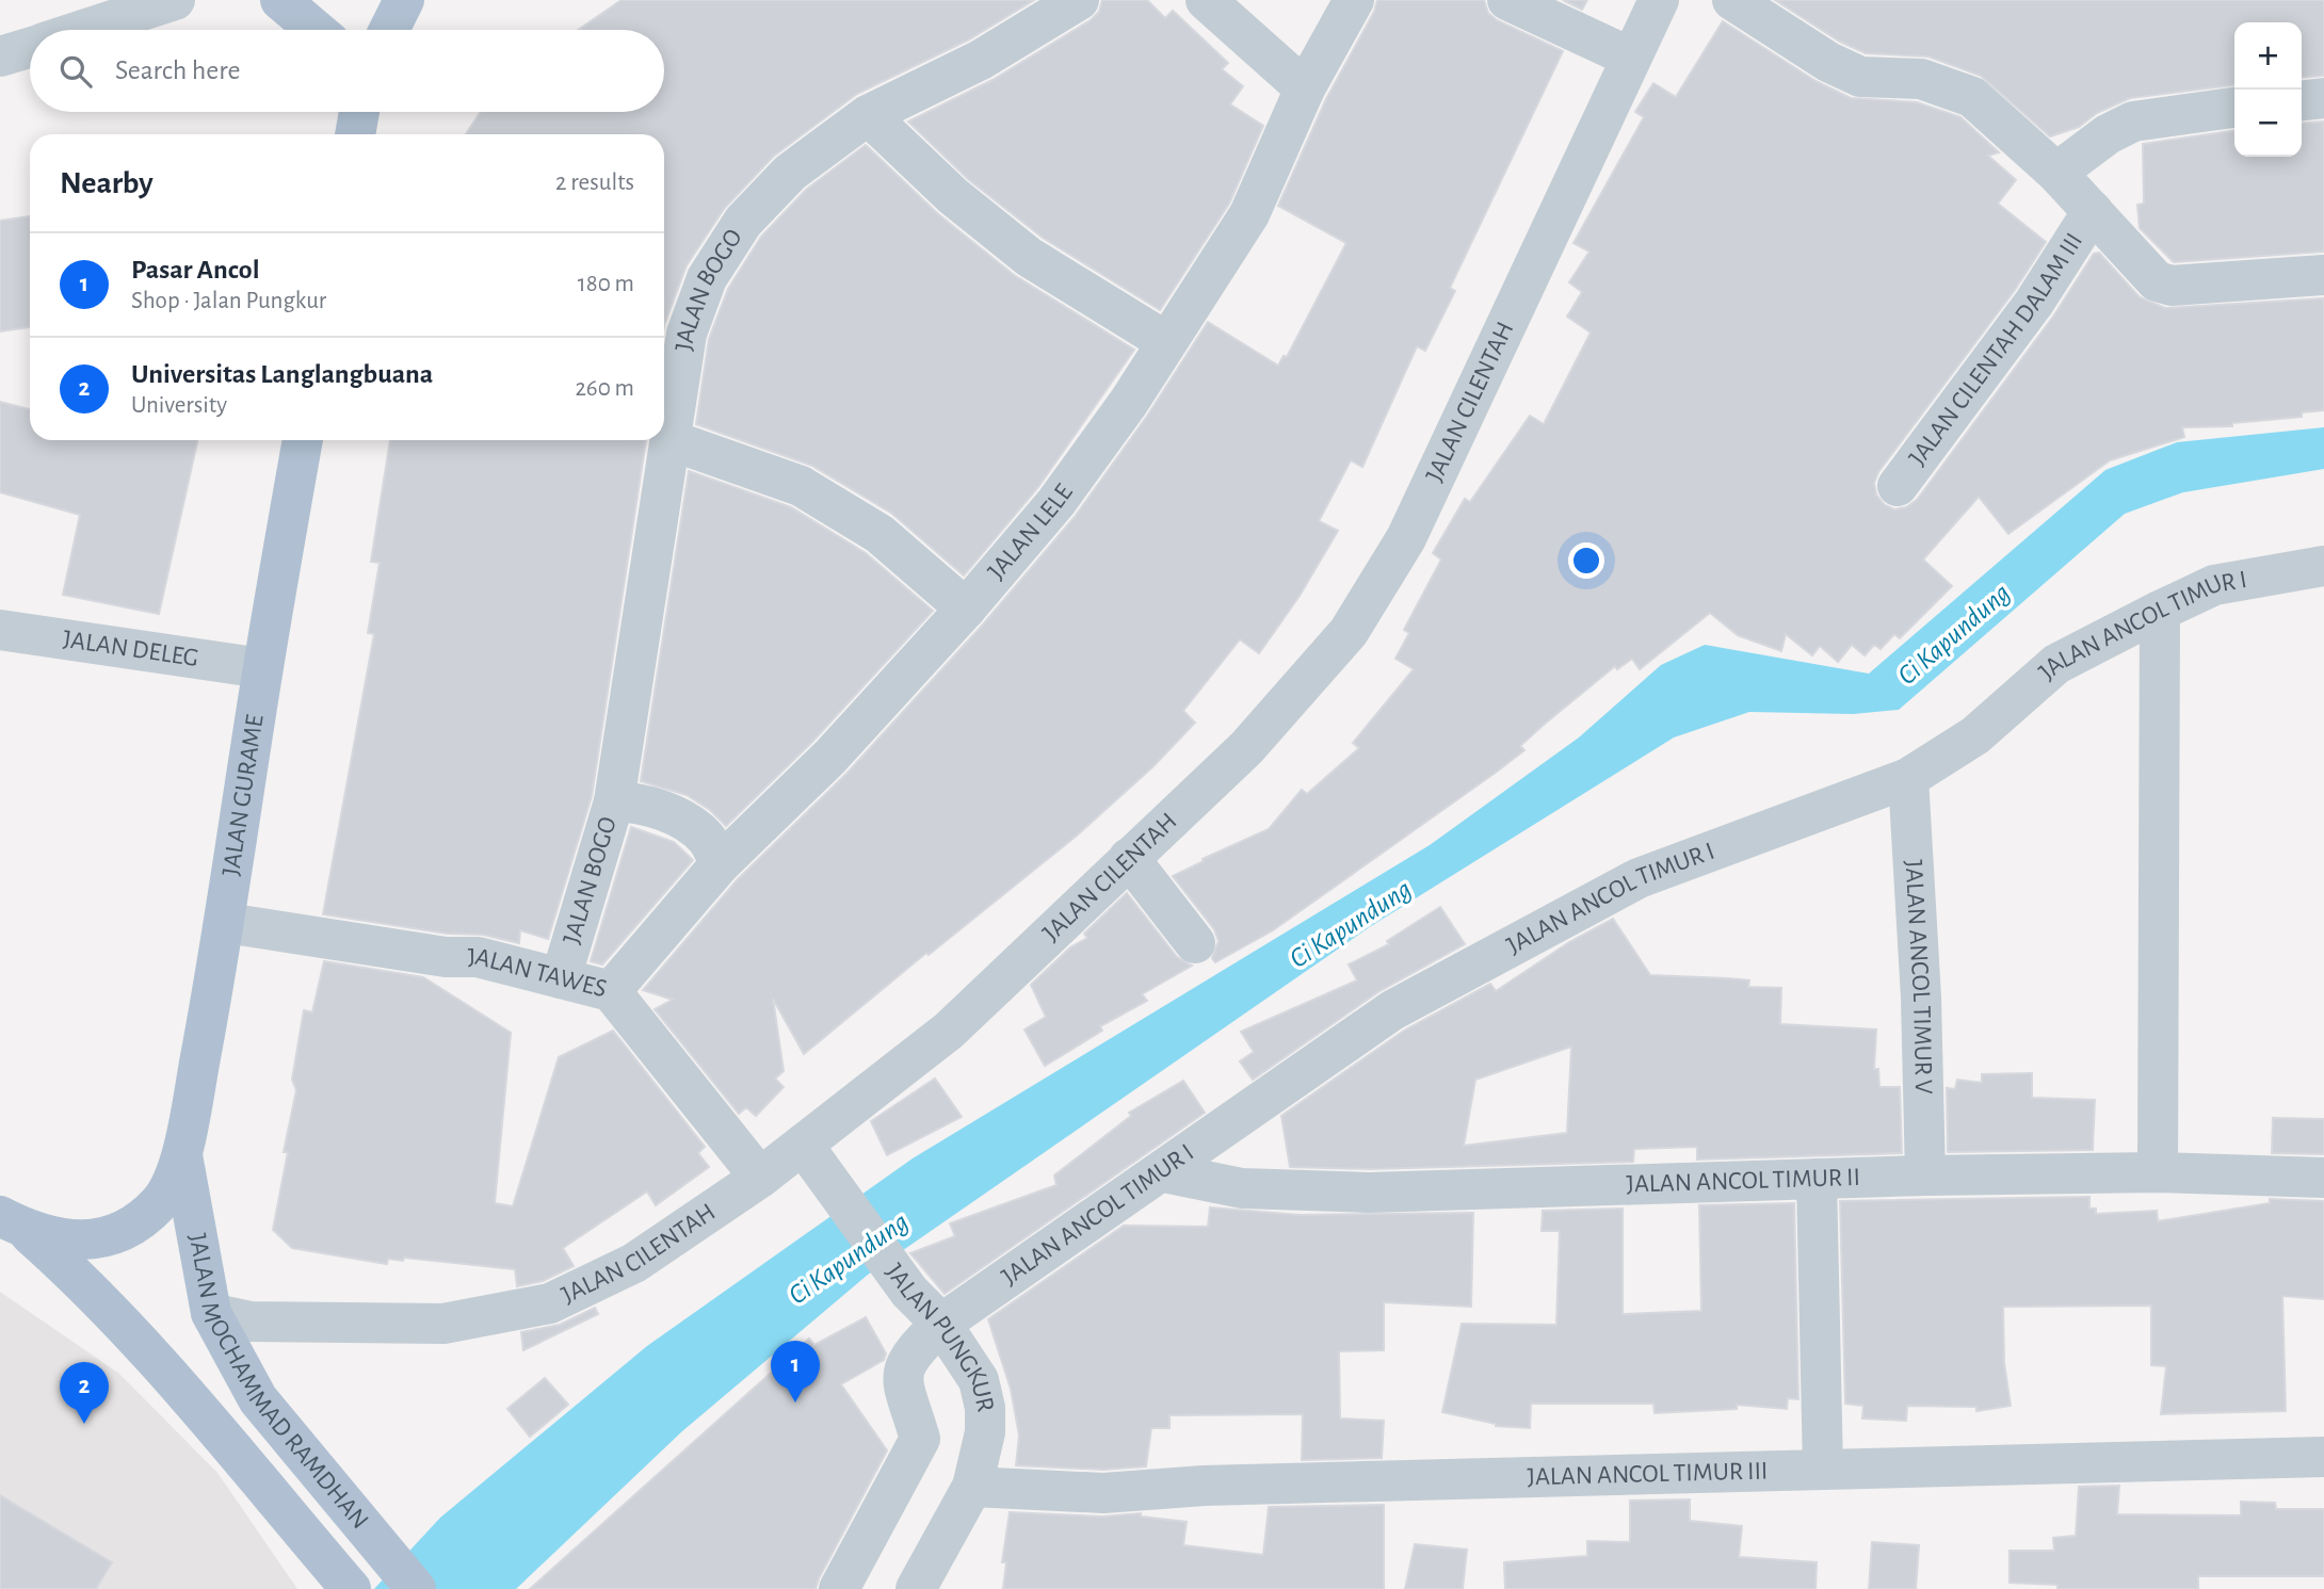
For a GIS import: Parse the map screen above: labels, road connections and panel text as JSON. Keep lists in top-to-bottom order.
{
  "streets": {
    "main road": ["JALAN GURAME", "JALAN MOCHAMMAD RAMDHAN"],
    "street": [
      "JALAN BOGO",
      "JALAN CILENTAH DALAM III",
      "JALAN CILENTAH",
      "JALAN LELE",
      "JALAN ANCOL TIMUR I",
      "JALAN DELEG",
      "JALAN ANCOL TIMUR V",
      "JALAN TAWES",
      "JALAN ANCOL TIMUR II",
      "JALAN PUNGKUR",
      "JALAN ANCOL TIMUR III"
    ]
  },
  "crossings": [
    ["JALAN BOGO", "JALAN TAWES"],
    ["JALAN CILENTAH", "JALAN TAWES"],
    ["JALAN CILENTAH", "JALAN PUNGKUR"],
    ["JALAN CILENTAH", "JALAN MOCHAMMAD RAMDHAN"],
    ["JALAN LELE", "JALAN TAWES"],
    ["JALAN ANCOL TIMUR I", "JALAN ANCOL TIMUR V"],
    ["JALAN ANCOL TIMUR I", "JALAN ANCOL TIMUR II"],
    ["JALAN ANCOL TIMUR I", "JALAN PUNGKUR"],
    ["JALAN DELEG", "JALAN GURAME"],
    ["JALAN GURAME", "JALAN TAWES"],
    ["JALAN GURAME", "JALAN MOCHAMMAD RAMDHAN"],
    ["JALAN ANCOL TIMUR V", "JALAN ANCOL TIMUR II"],
    ["JALAN PUNGKUR", "JALAN ANCOL TIMUR III"]
  ],
  "water": ["Ci Kapundung"],
  "page": {
    "map_buttons": ["+", "−"],
    "search": "Search here",
    "heading": ["Nearby", "2 results"],
    "list": [
      {
        "mark": "1",
        "name": "Pasar Ancol",
        "note": "Shop · Jalan Pungkur",
        "value": "180 m"
      },
      {
        "mark": "2",
        "name": "Universitas Langlangbuana",
        "note": "University",
        "value": "260 m"
      }
    ],
    "pins": ["1", "2"]
  }
}
